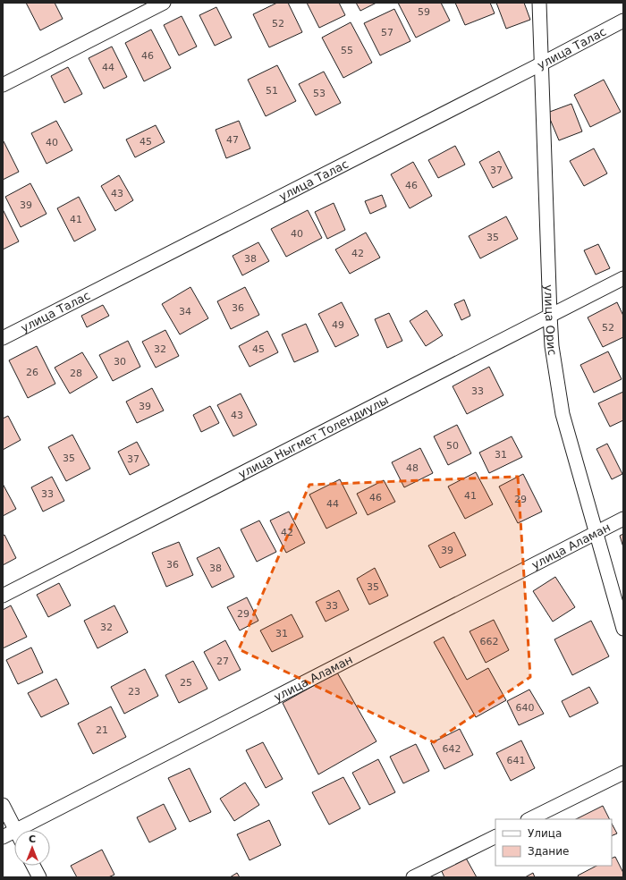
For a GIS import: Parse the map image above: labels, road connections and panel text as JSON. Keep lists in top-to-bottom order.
{
  "streets": {
    "street": [
      "улица Талас",
      "улица Орис",
      "улица Ныгмет Толендиулы",
      "улица Аламан"
    ]
  },
  "crossings": [
    ["улица Талас", "улица Орис"],
    ["улица Орис", "улица Ныгмет Толендиулы"],
    ["улица Орис", "улица Аламан"]
  ],
  "house_numbers": [
    "59",
    "52",
    "57",
    "55",
    "46",
    "44",
    "51",
    "53",
    "47",
    "45",
    "40",
    "37",
    "46",
    "43",
    "39",
    "41",
    "40",
    "35",
    "42",
    "38",
    "36",
    "34",
    "49",
    "52",
    "32",
    "45",
    "30",
    "26",
    "28",
    "33",
    "39",
    "43",
    "50",
    "31",
    "35",
    "37",
    "48",
    "33",
    "41",
    "46",
    "29",
    "44",
    "42",
    "39",
    "36",
    "38",
    "35",
    "33",
    "29",
    "32",
    "31",
    "662",
    "27",
    "25",
    "23",
    "640",
    "21",
    "642",
    "641"
  ],
  "legend": ["Улица", "Здание"],
  "north": "top"
}
